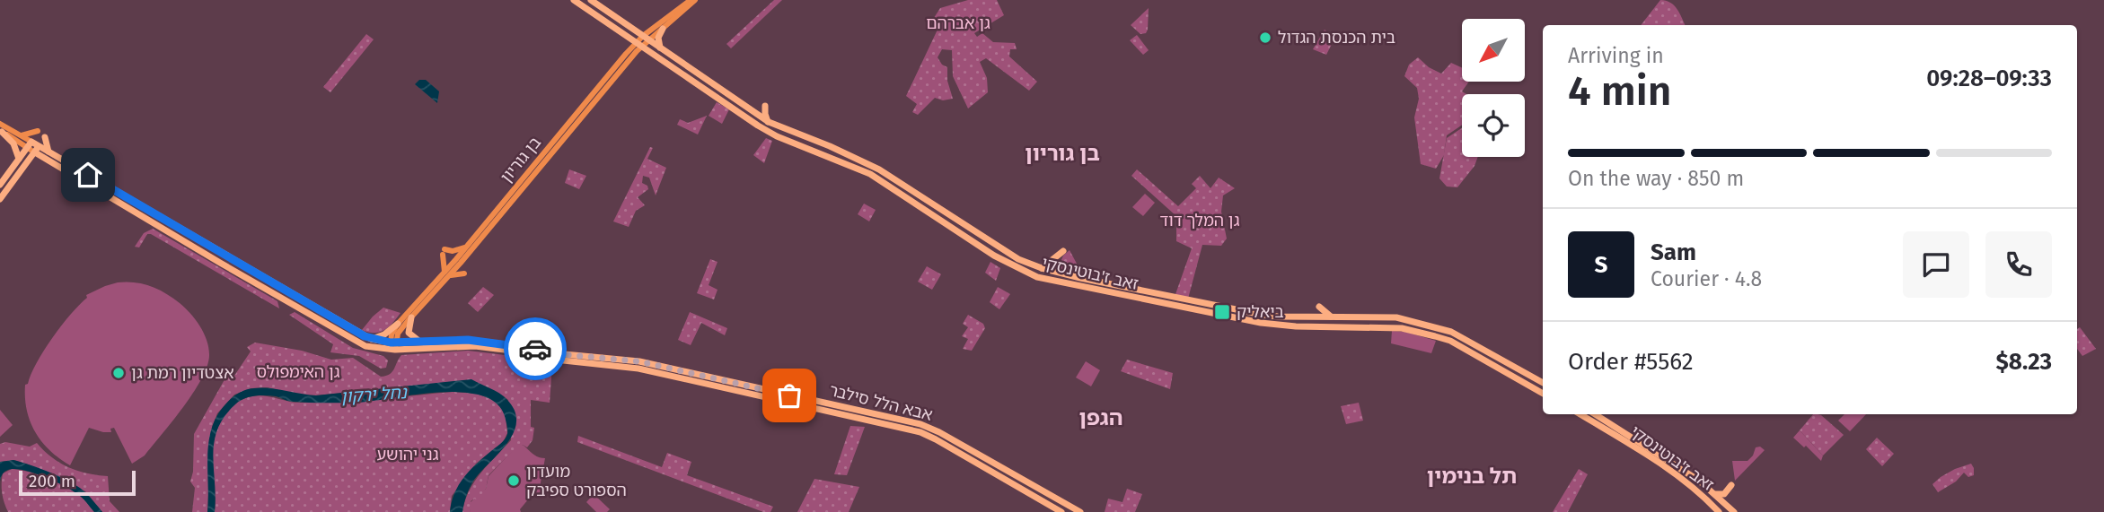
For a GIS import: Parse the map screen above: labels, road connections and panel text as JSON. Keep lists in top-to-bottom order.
{
  "streets": {
    "main road": ["בן גוריון", "זאב ז'בוטינסקי", "אבא הלל סילבר"]
  },
  "crossings": [
    ["בן גוריון", "זאב ז'בוטינסקי"],
    ["בן גוריון", "אבא הלל סילבר"]
  ],
  "districts": ["בן גוריון", "הגפן", "תל בנימין"],
  "water": ["נחל ירקון"],
  "parks": [
    "גן אברהם",
    "גן המלך דוד",
    "גן האימפולס",
    "גני יהושע"
  ],
  "places": {
    "other": ["בית הכנסת הגדול", "אצטדיון רמת גן", "מועדון הספורט ספיבק"],
    "transit": ["ביאליק"]
  },
  "scale_bar": "200 m",
  "north": "bottom left",
  "page": {
    "heading": ["4 min", "Arriving in", "09:28–09:33"],
    "panel": [
      "Sam",
      "Courier · 4.8",
      "Order #5562",
      "$8.23"
    ],
    "bar": "On the way · 850 m",
    "round": "S",
    "scale": "200 m"
  }
}
